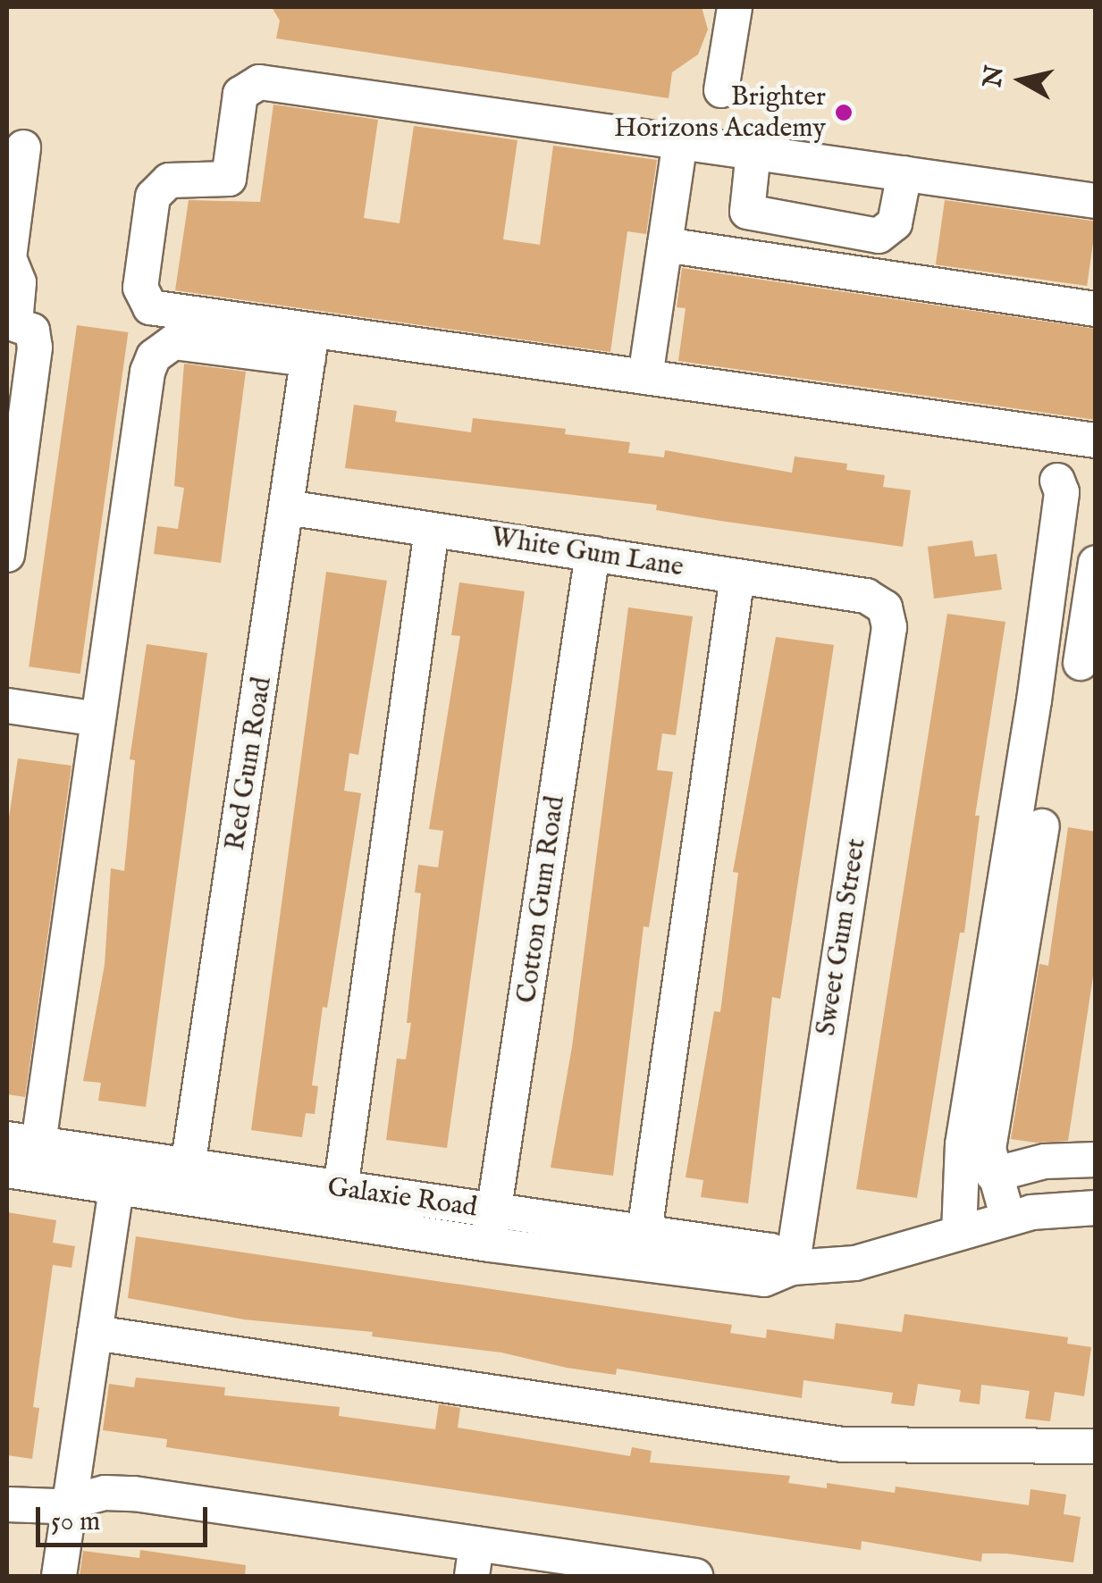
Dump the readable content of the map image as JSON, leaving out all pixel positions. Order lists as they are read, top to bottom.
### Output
{
  "streets": {
    "street": [
      "White Gum Lane",
      "Red Gum Road",
      "Cotton Gum Road",
      "Sweet Gum Street",
      "Galaxie Road"
    ]
  },
  "crossings": [
    ["White Gum Lane", "Red Gum Road"],
    ["White Gum Lane", "Cotton Gum Road"],
    ["White Gum Lane", "Sweet Gum Street"],
    ["Red Gum Road", "Galaxie Road"],
    ["Cotton Gum Road", "Galaxie Road"],
    ["Sweet Gum Street", "Galaxie Road"]
  ],
  "places": ["Brighter Horizons Academy"],
  "scale_bar": "50 m",
  "north": "left"
}
